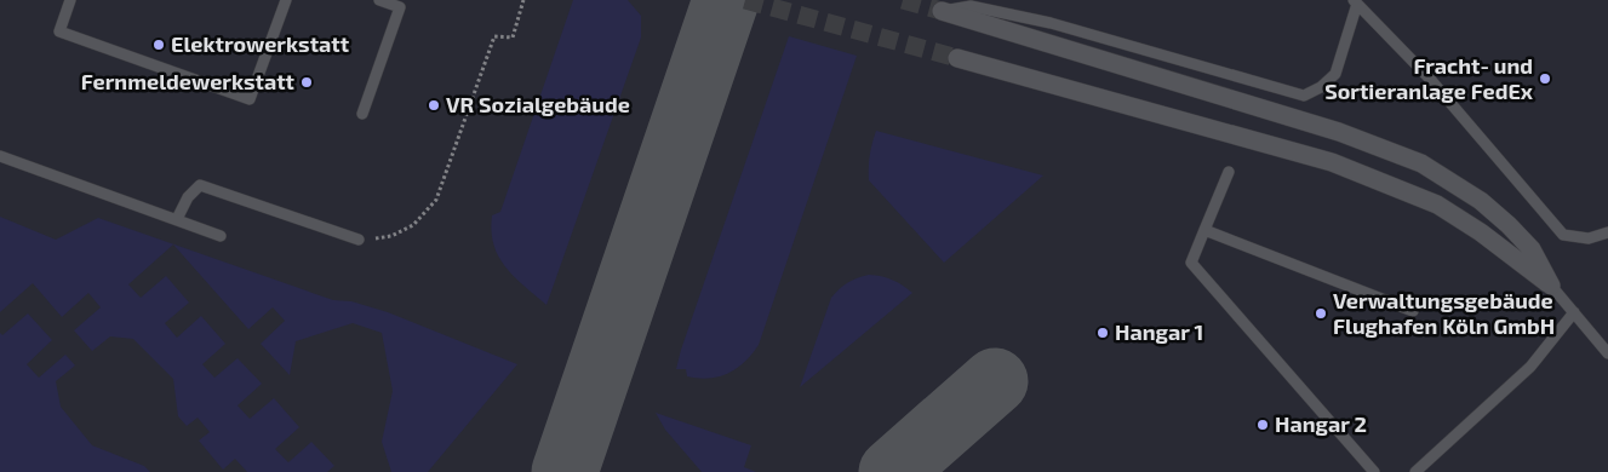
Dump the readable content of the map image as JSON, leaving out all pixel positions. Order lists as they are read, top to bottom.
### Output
{
  "places": [
    "Elektrowerkstatt",
    "Fracht- und Sortieranlage FedEx",
    "Fernmeldewerkstatt",
    "VR Sozialgebäude",
    "Verwaltungsgebäude Flughafen Köln GmbH",
    "Hangar 1",
    "Hangar 2"
  ]
}
